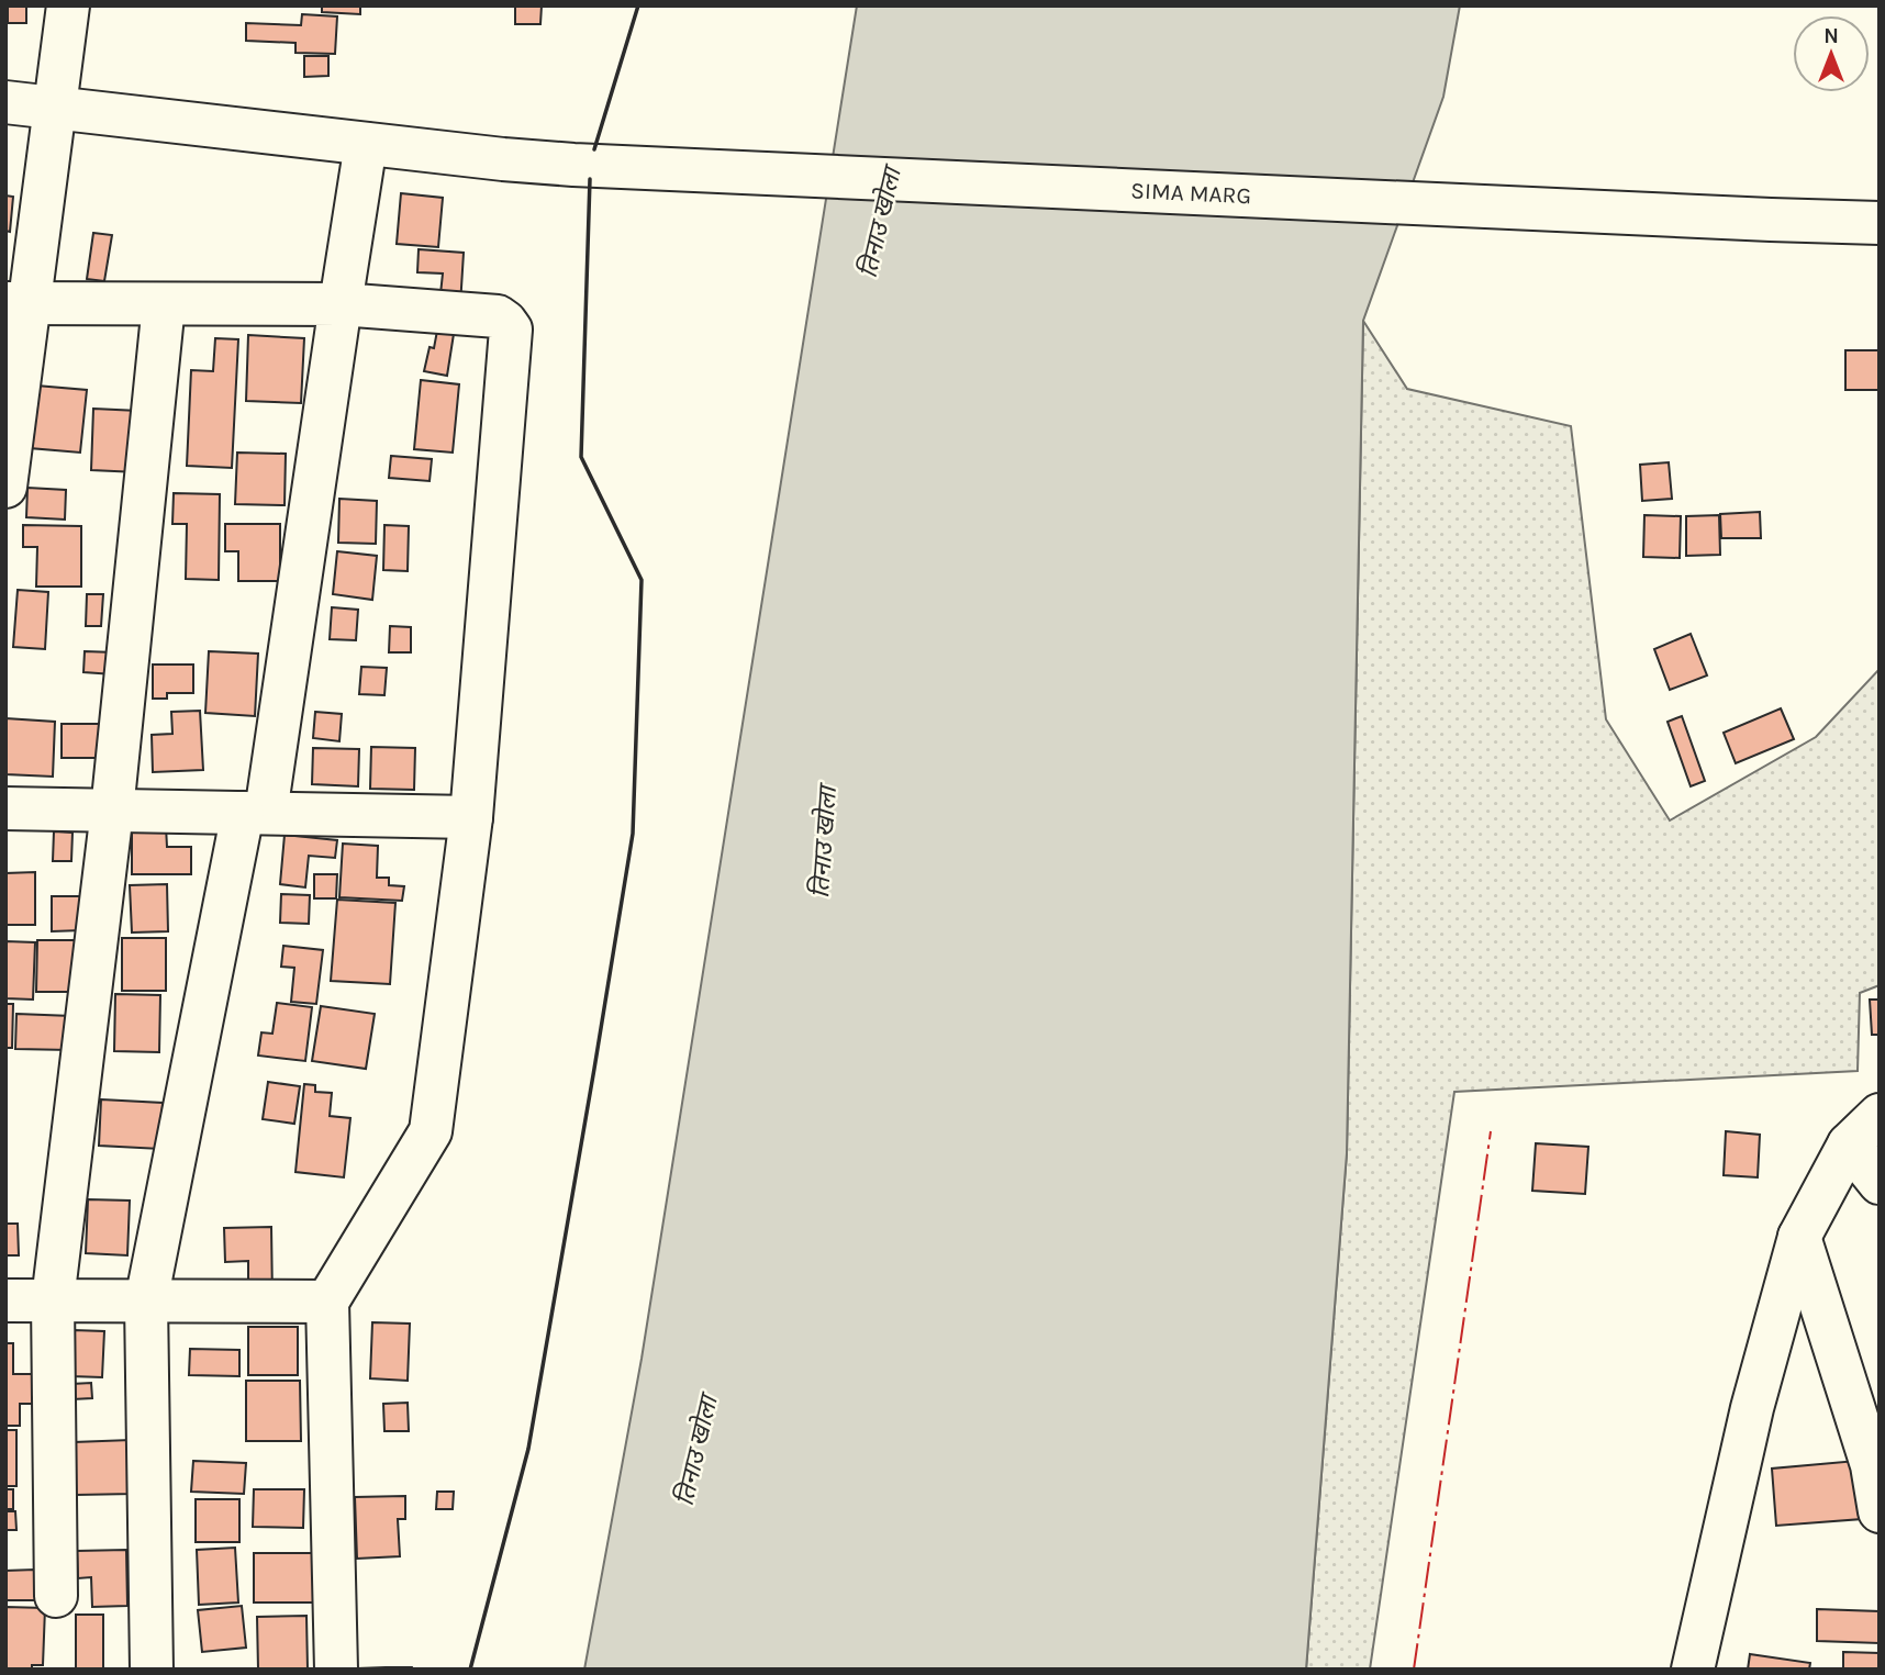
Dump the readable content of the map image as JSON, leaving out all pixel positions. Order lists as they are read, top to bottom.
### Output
{
  "streets": {
    "street": ["SIMA MARG"]
  },
  "water": ["तिनाउ खोला"],
  "north": "top"
}
